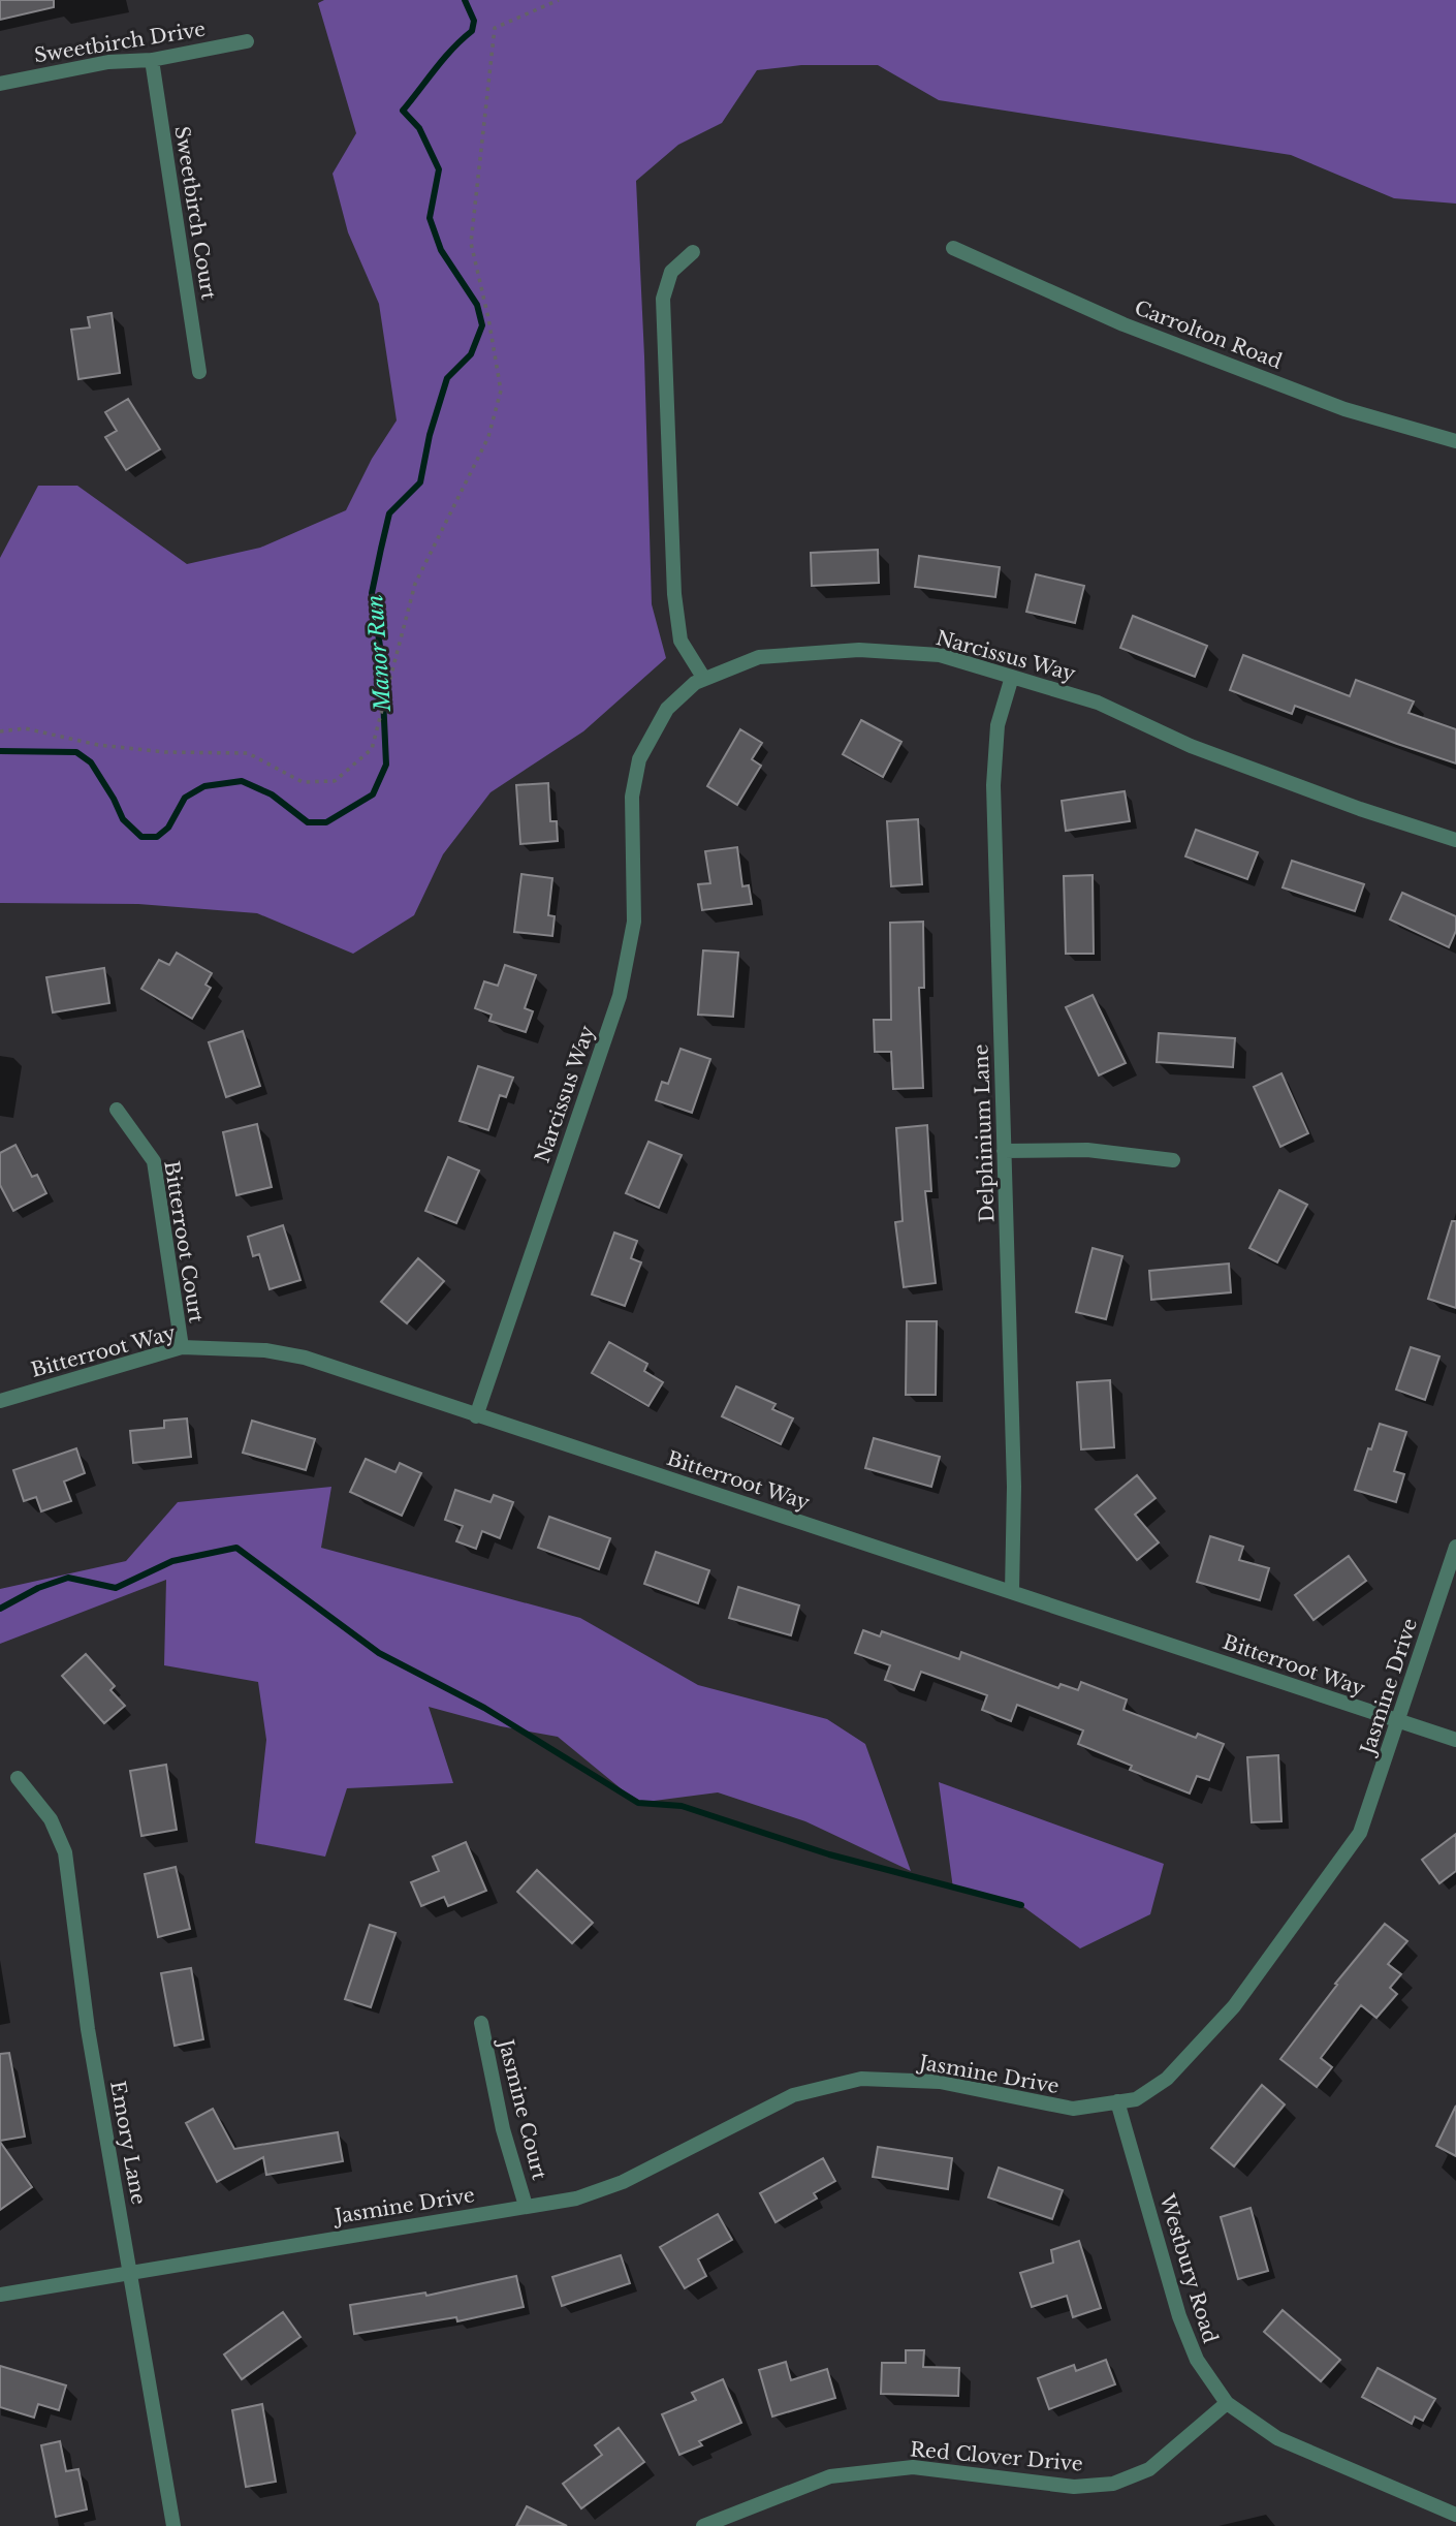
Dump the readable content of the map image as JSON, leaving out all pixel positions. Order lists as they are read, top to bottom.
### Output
{
  "streets": {
    "street": [
      "Sweetbirch Drive",
      "Sweetbirch Court",
      "Carrolton Road",
      "Narcissus Way",
      "Delphinium Lane",
      "Bitterroot Court",
      "Bitterroot Way",
      "Jasmine Drive",
      "Jasmine Court",
      "Emory Lane",
      "Westbury Road",
      "Red Clover Drive"
    ]
  },
  "crossings": [
    ["Sweetbirch Drive", "Sweetbirch Court"],
    ["Narcissus Way", "Delphinium Lane"],
    ["Narcissus Way", "Bitterroot Way"],
    ["Delphinium Lane", "Bitterroot Way"],
    ["Bitterroot Court", "Bitterroot Way"],
    ["Bitterroot Way", "Jasmine Drive"],
    ["Jasmine Drive", "Jasmine Court"],
    ["Jasmine Drive", "Emory Lane"],
    ["Jasmine Drive", "Westbury Road"],
    ["Westbury Road", "Red Clover Drive"]
  ],
  "water": ["Manor Run"]
}
